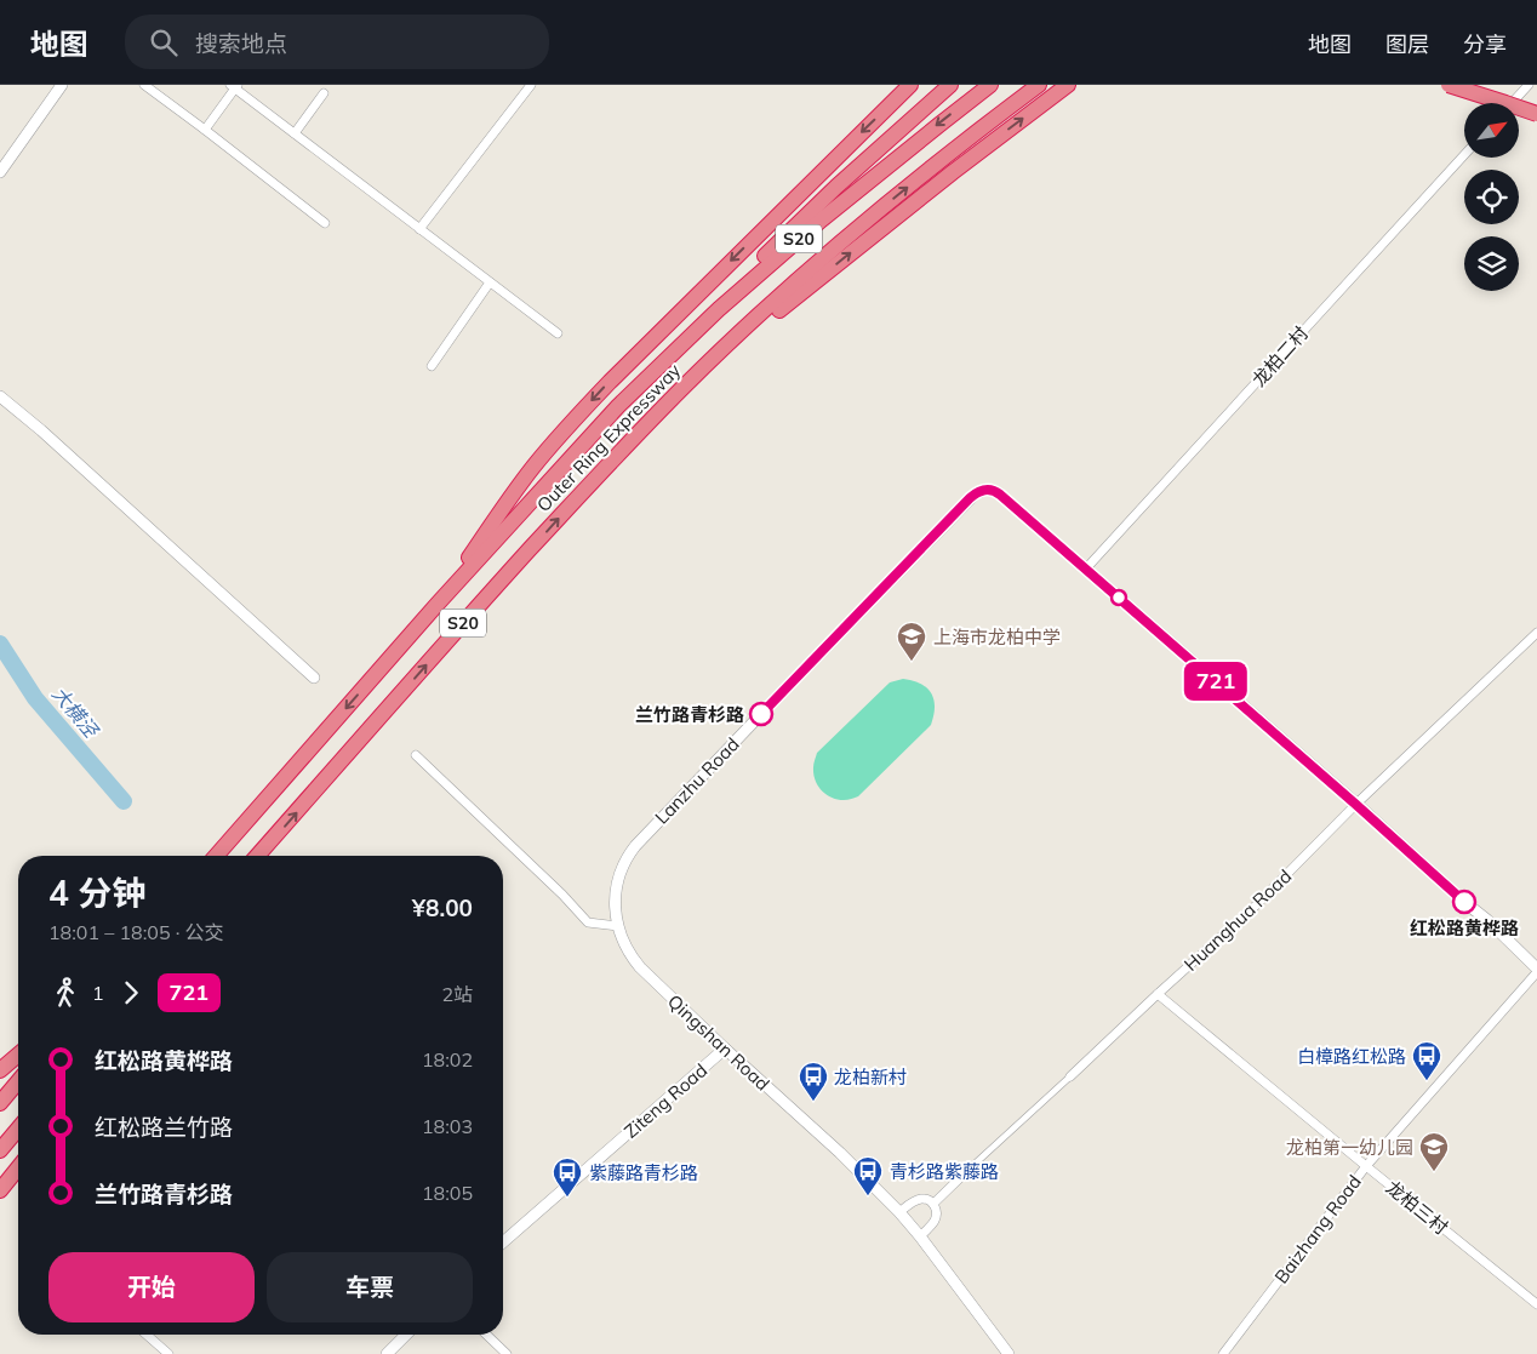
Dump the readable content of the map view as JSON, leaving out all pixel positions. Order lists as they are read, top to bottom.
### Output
{
  "streets": {
    "highway": ["S20", "Outer Ring Expressway"],
    "street": [
      "龙柏二村",
      "Lanzhu Road",
      "Huanghua Road",
      "Qingshan Road",
      "Ziteng Road",
      "龙柏三村",
      "Baizhang Road"
    ]
  },
  "crossings": [
    ["龙柏二村", "Lanzhu Road"],
    ["Lanzhu Road", "Qingshan Road"],
    ["Huanghua Road", "龙柏三村"],
    ["Qingshan Road", "Ziteng Road"],
    ["龙柏三村", "Baizhang Road"]
  ],
  "water": ["大横泾"],
  "places": {
    "school or university": ["上海市龙柏中学", "龙柏第一幼儿园"],
    "other": ["兰竹路青杉路", "红松路黄桦路"],
    "bus stop": [
      "白樟路红松路",
      "龙柏新村",
      "青杉路紫藤路",
      "紫藤路青杉路"
    ]
  },
  "lines": ["bus line 721"],
  "north": "top right",
  "page": {
    "header": "地图",
    "search": "搜索地点",
    "nav": ["地图", "图层", "分享"],
    "on_map": "721",
    "heading": ["4 分钟", "18:01 – 18:05 · 公交", "¥8.00"],
    "legs": ["1", "721", "2站"],
    "list": [
      {
        "name": "红松路黄桦路",
        "value": "18:02"
      },
      {
        "name": "红松路兰竹路",
        "value": "18:03"
      },
      {
        "name": "兰竹路青杉路",
        "value": "18:05"
      }
    ],
    "buttons": ["开始", "车票"]
  }
}
